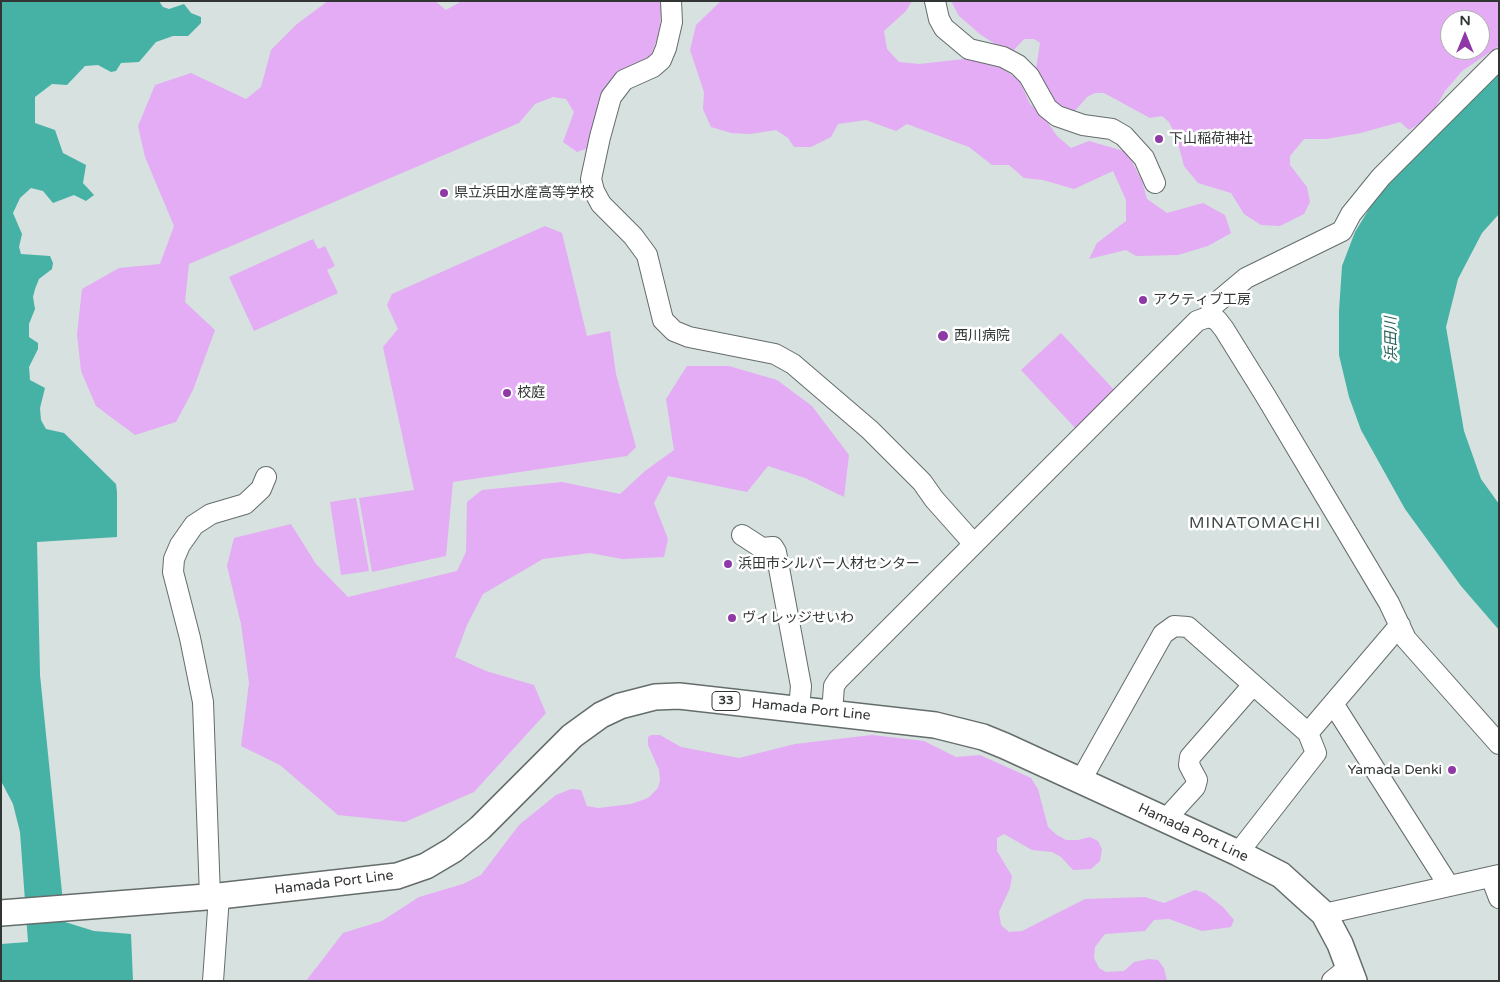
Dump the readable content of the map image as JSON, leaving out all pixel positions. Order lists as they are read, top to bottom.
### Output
{
  "streets": {
    "main road": ["33", "Hamada Port Line"]
  },
  "districts": ["MINATOMACHI"],
  "water": ["浜田川"],
  "places": [
    "下山稲荷神社",
    "県立浜田水産高等学校",
    "アクティブ工房",
    "西川病院",
    "校庭",
    "浜田市シルバー人材センター",
    "ヴィレッジせいわ",
    "Yamada Denki"
  ],
  "north": "top"
}
